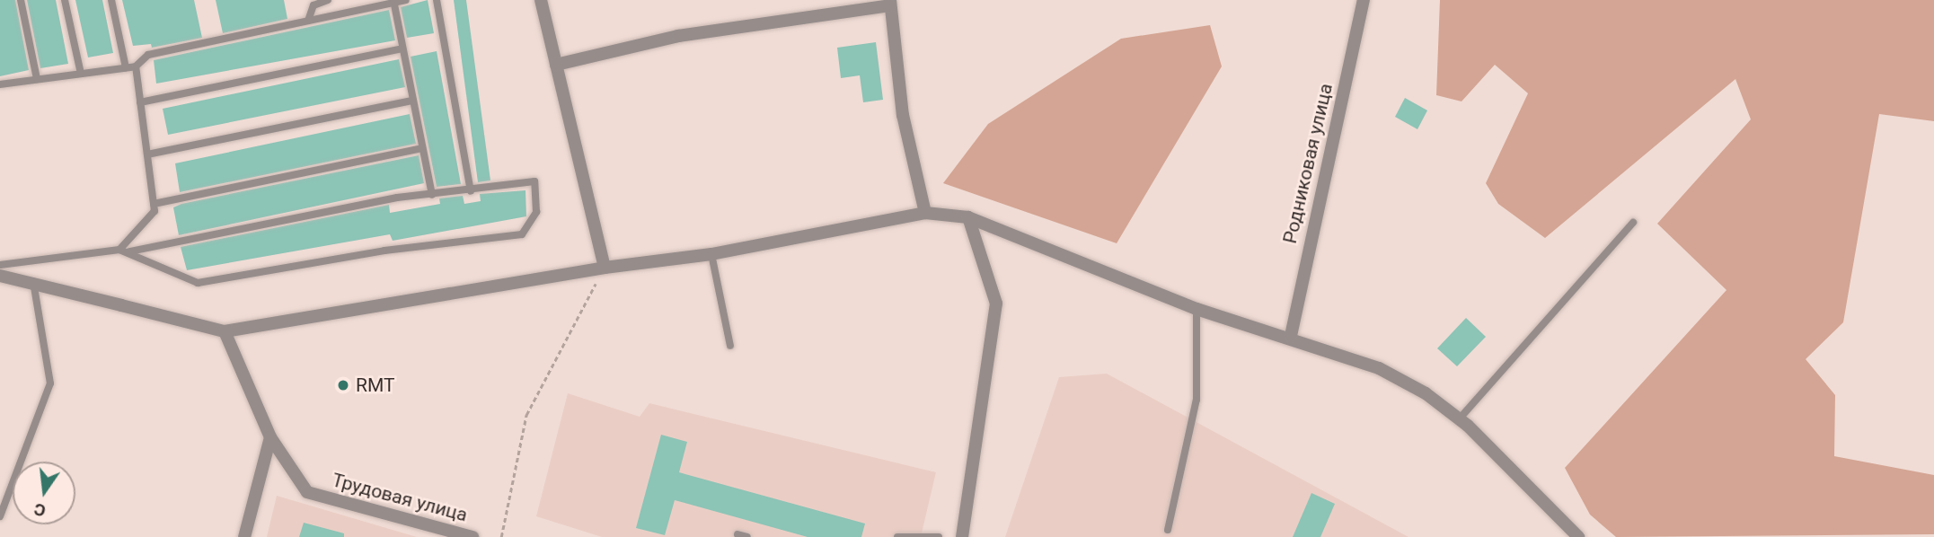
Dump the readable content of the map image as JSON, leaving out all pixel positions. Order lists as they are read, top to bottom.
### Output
{
  "streets": {
    "street": ["Родниковая улица", "Трудовая улица"]
  },
  "places": ["RMT"],
  "north": "bottom"
}
